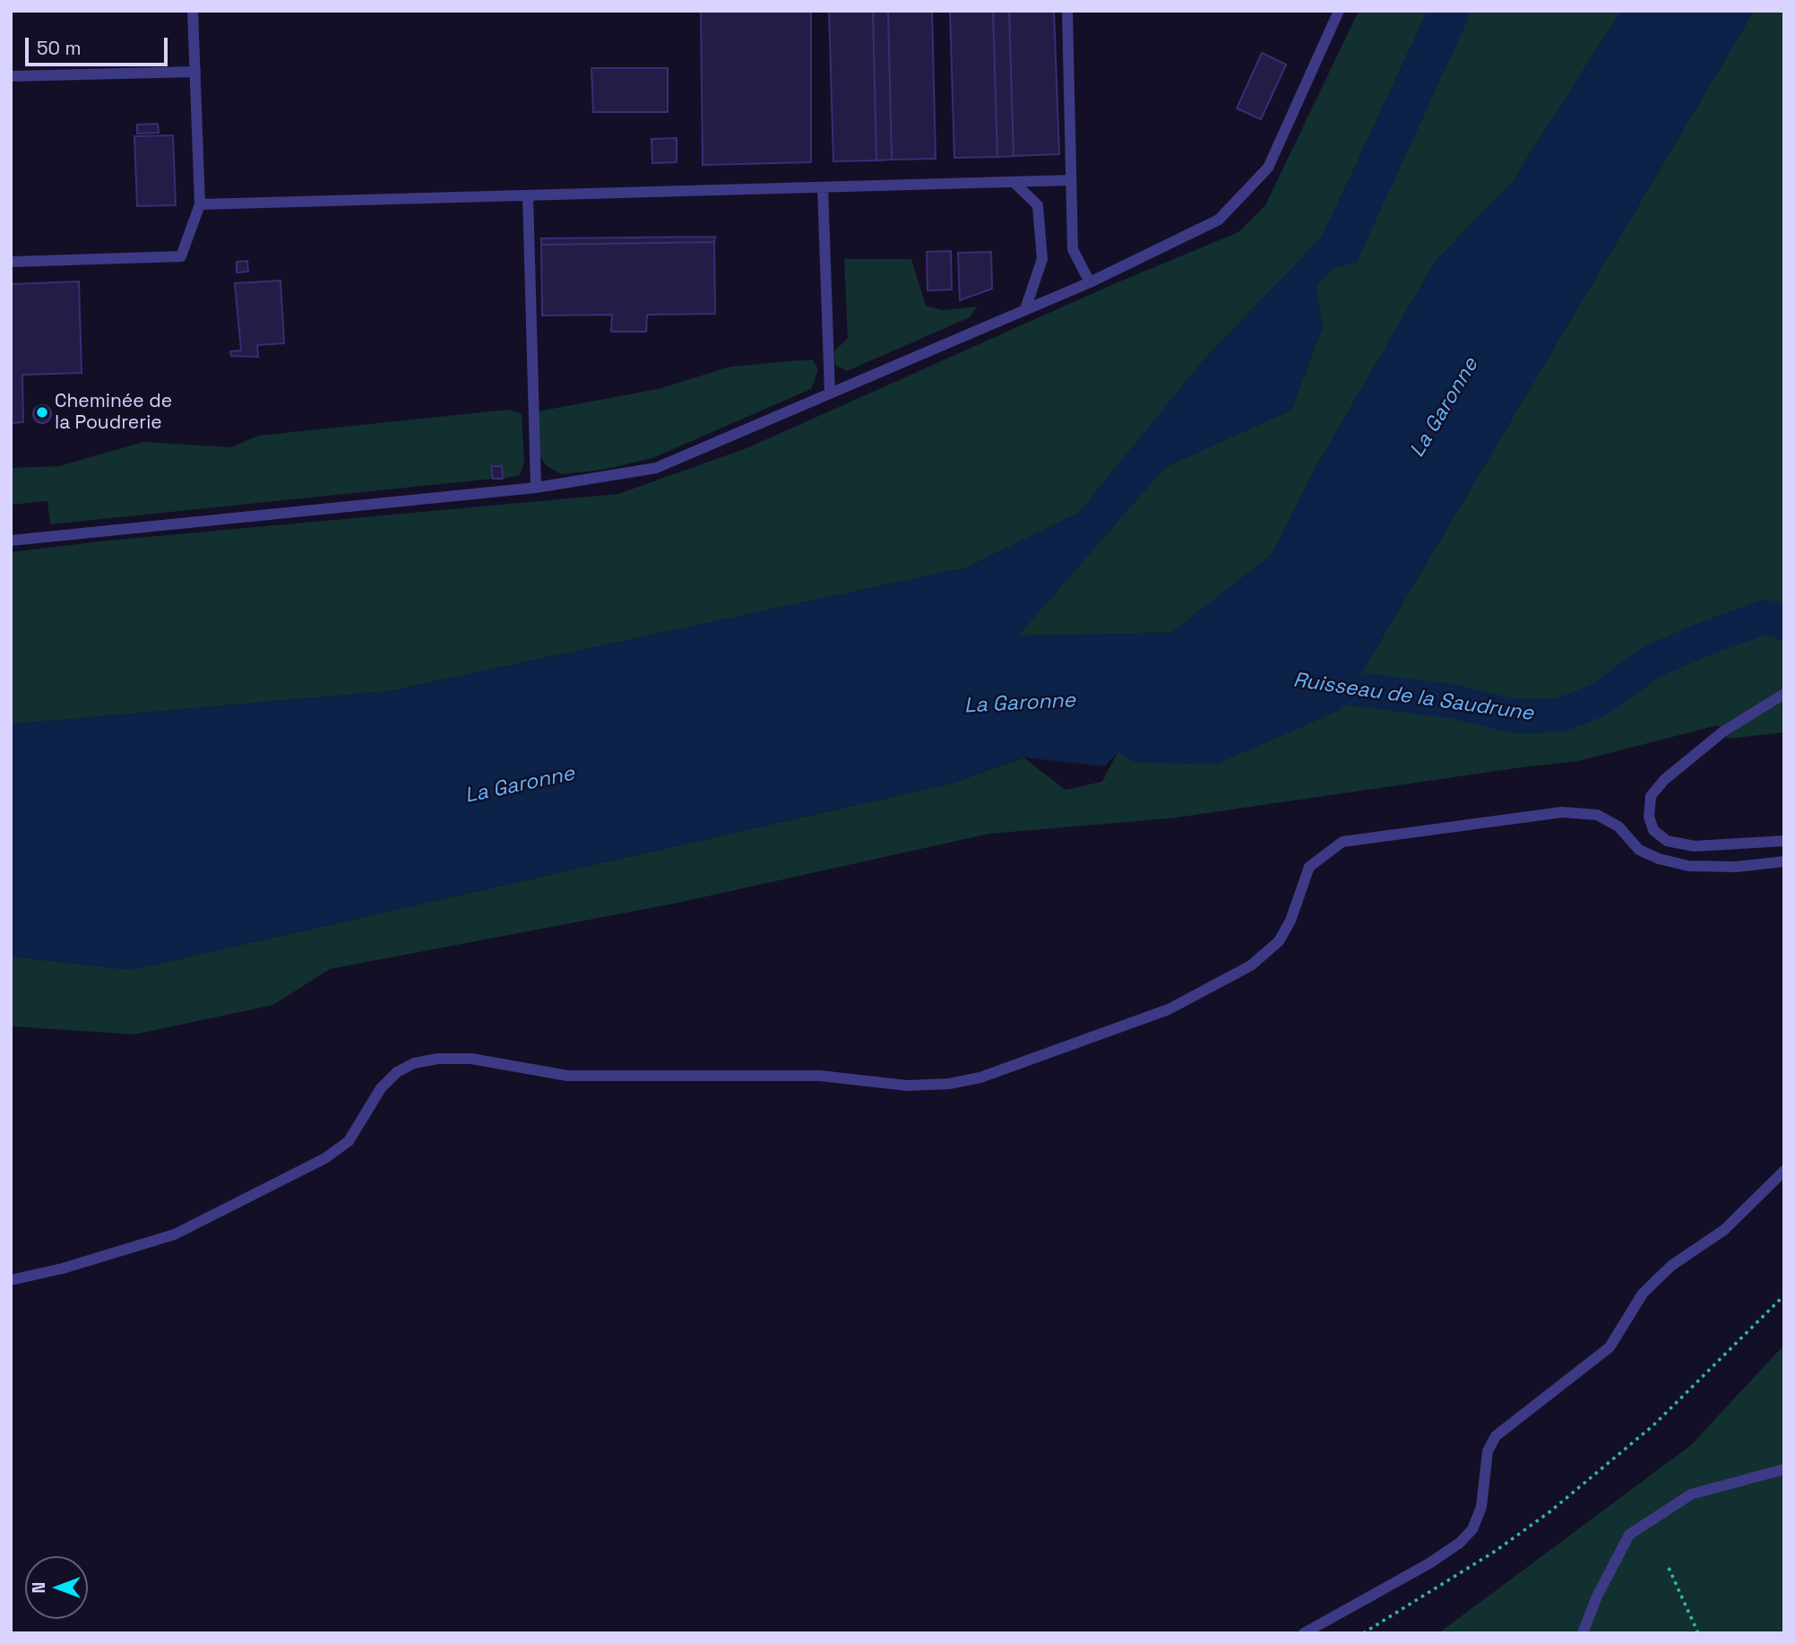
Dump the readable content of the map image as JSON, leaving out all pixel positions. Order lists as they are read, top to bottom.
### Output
{
  "water": ["La Garonne", "Ruisseau de la Saudrune"],
  "places": ["Cheminée de la Poudrerie"],
  "scale_bar": "50 m",
  "north": "left"
}
